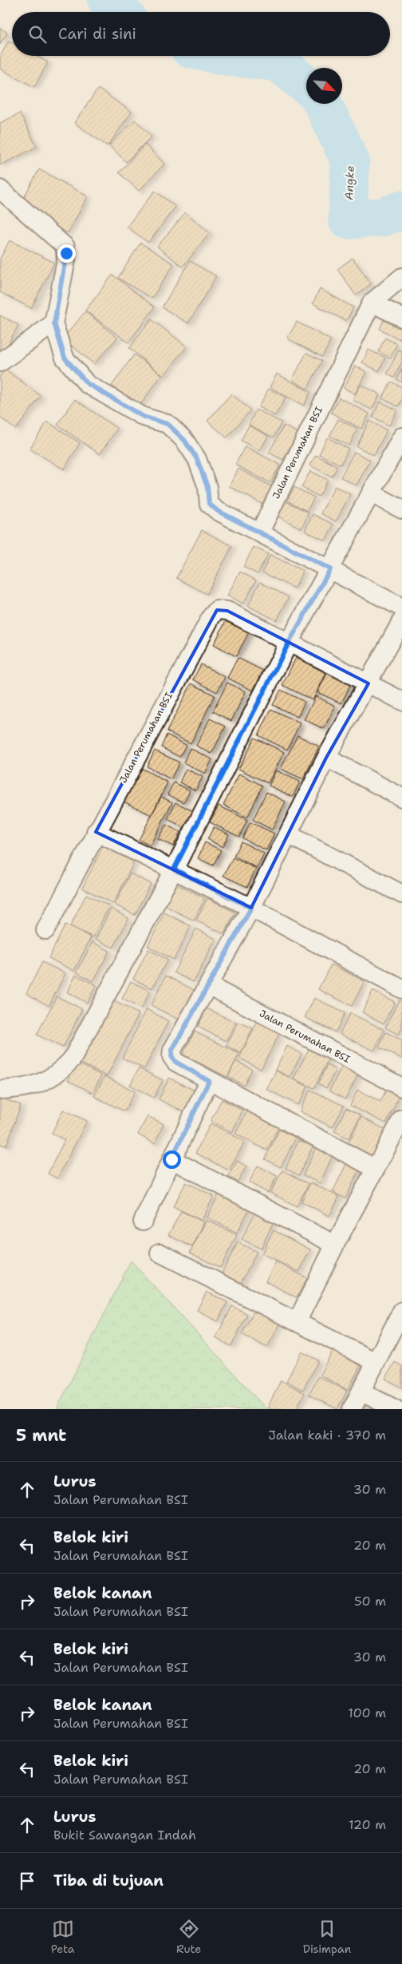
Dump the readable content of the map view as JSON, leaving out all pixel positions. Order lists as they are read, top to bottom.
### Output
{
  "streets": {
    "street": ["Jalan Perumahan BSI"]
  },
  "water": ["Angke"],
  "north": "bottom right",
  "page": {
    "search": "Cari di sini",
    "heading": ["5 mnt", "Jalan kaki · 370 m"],
    "list": [
      ["Lurus", "Jalan Perumahan BSI", "30 m"],
      ["Belok kiri", "Jalan Perumahan BSI", "20 m"],
      ["Belok kanan", "Jalan Perumahan BSI", "50 m"],
      ["Belok kiri", "Jalan Perumahan BSI", "30 m"],
      ["Belok kanan", "Jalan Perumahan BSI", "100 m"],
      ["Belok kiri", "Jalan Perumahan BSI", "20 m"],
      ["Lurus", "Bukit Sawangan Indah", "120 m"],
      "Tiba di tujuan"
    ],
    "nav": ["Peta", "Rute", "Disimpan"]
  }
}
